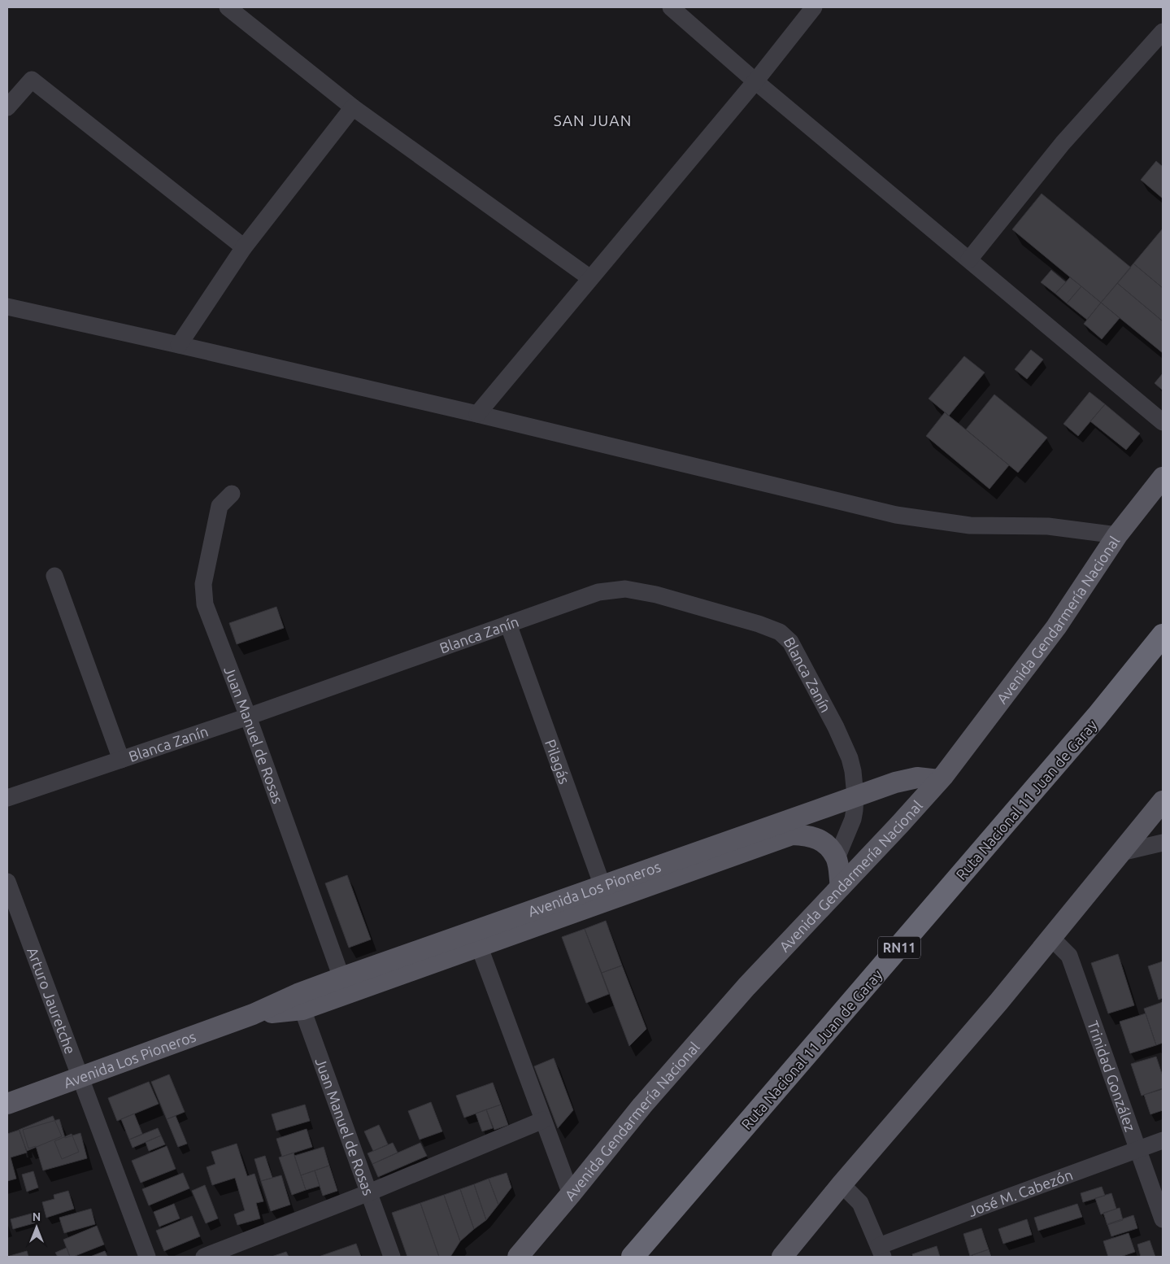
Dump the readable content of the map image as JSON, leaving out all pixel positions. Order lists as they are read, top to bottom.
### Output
{
  "streets": {
    "highway": ["Ruta Nacional 11 Juan de Garay", "RN11"],
    "main road": ["Avenida Gendarmería Nacional", "Avenida Los Pioneros"],
    "street": [
      "Blanca Zanín",
      "Juan Manuel de Rosas",
      "Pilagás",
      "Arturo Jauretche",
      "Trinidad González",
      "José M. Cabezón"
    ]
  },
  "crossings": [
    ["Avenida Gendarmería Nacional", "Avenida Los Pioneros"],
    ["Blanca Zanín", "Juan Manuel de Rosas"],
    ["Blanca Zanín", "Pilagás"],
    ["Blanca Zanín", "Avenida Los Pioneros"],
    ["Juan Manuel de Rosas", "Avenida Los Pioneros"],
    ["Pilagás", "Avenida Los Pioneros"],
    ["Avenida Los Pioneros", "Arturo Jauretche"],
    ["Trinidad González", "José M. Cabezón"]
  ],
  "districts": ["SAN JUAN"],
  "north": "top"
}
